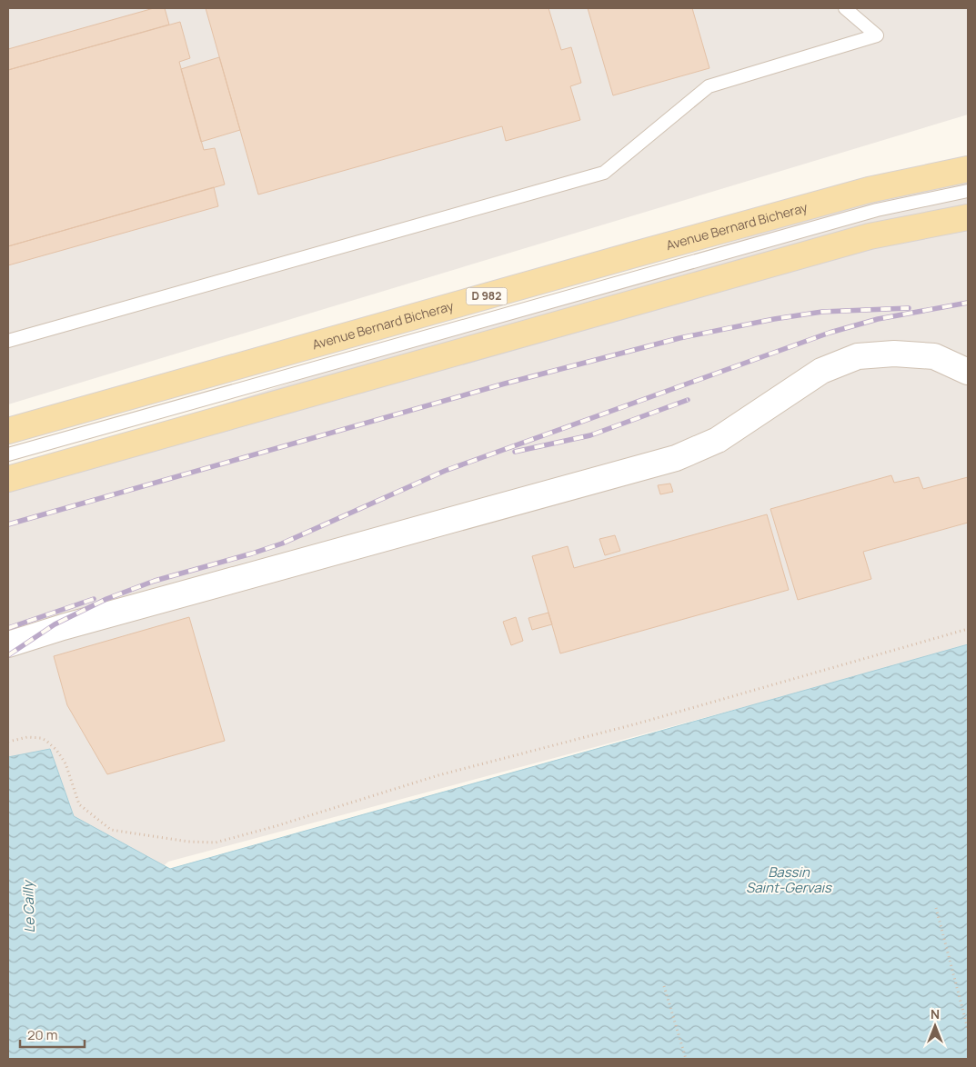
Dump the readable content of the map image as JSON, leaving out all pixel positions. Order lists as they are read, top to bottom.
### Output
{
  "streets": {
    "main road": ["Avenue Bernard Bicheray", "D 982"]
  },
  "water": ["Bassin Saint-Gervais", "Le Cailly"],
  "scale_bar": "20 m",
  "north": "top"
}
